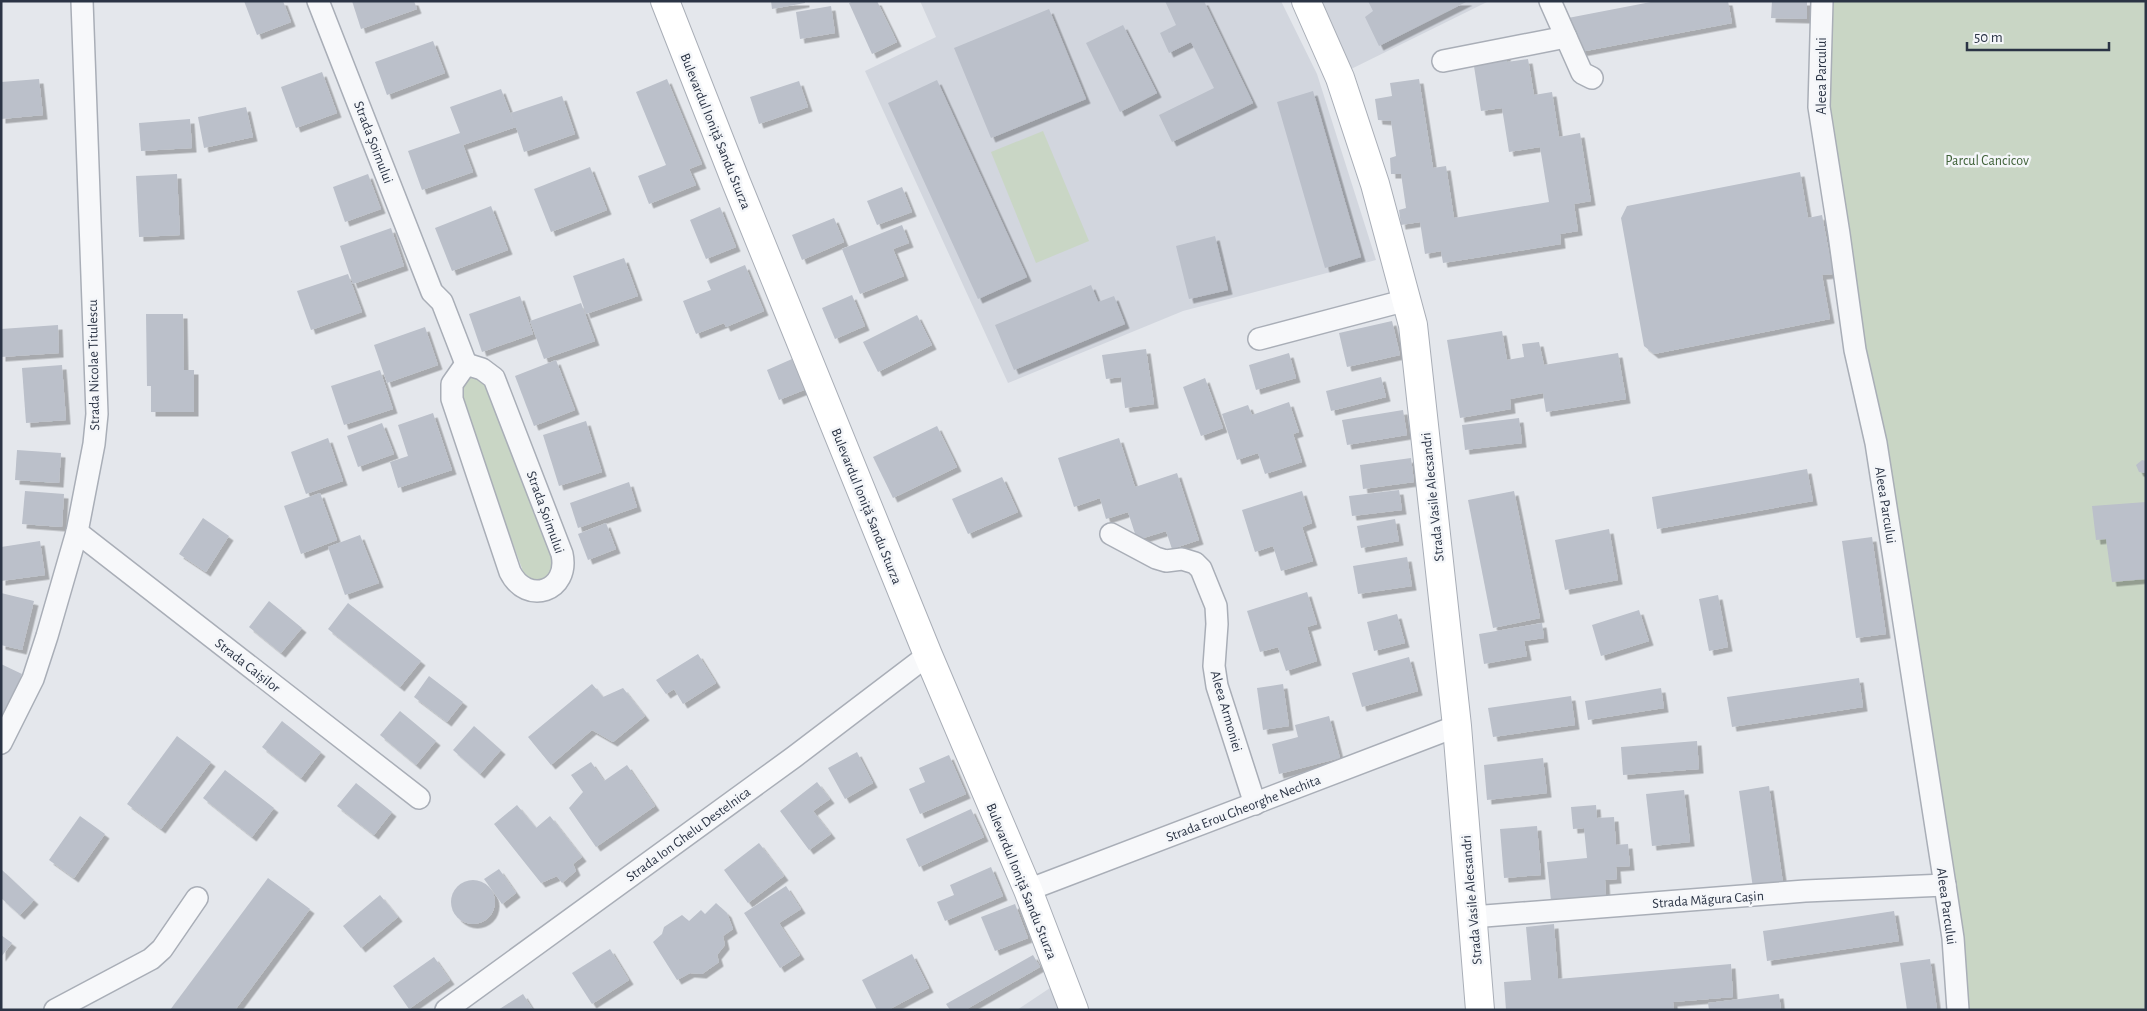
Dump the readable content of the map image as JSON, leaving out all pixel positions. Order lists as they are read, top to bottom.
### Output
{
  "streets": {
    "street": [
      "Aleea Parcului",
      "Bulevardul Ioniță Sandu Sturza",
      "Strada Șoimului",
      "Strada Nicolae Titulescu",
      "Strada Vasile Alecsandri",
      "Strada Caișilor",
      "Aleea Armoniei",
      "Strada Erou Gheorghe Nechita",
      "Strada Ion Ghelu Destelnica",
      "Strada Măgura Cașin"
    ]
  },
  "crossings": [
    ["Aleea Parcului", "Strada Măgura Cașin"],
    ["Bulevardul Ioniță Sandu Sturza", "Strada Erou Gheorghe Nechita"],
    ["Bulevardul Ioniță Sandu Sturza", "Strada Ion Ghelu Destelnica"],
    ["Strada Nicolae Titulescu", "Strada Caișilor"],
    ["Strada Vasile Alecsandri", "Strada Erou Gheorghe Nechita"],
    ["Strada Vasile Alecsandri", "Strada Măgura Cașin"],
    ["Aleea Armoniei", "Strada Erou Gheorghe Nechita"]
  ],
  "parks": ["Parcul Cancicov"],
  "scale_bar": "50 m"
}
